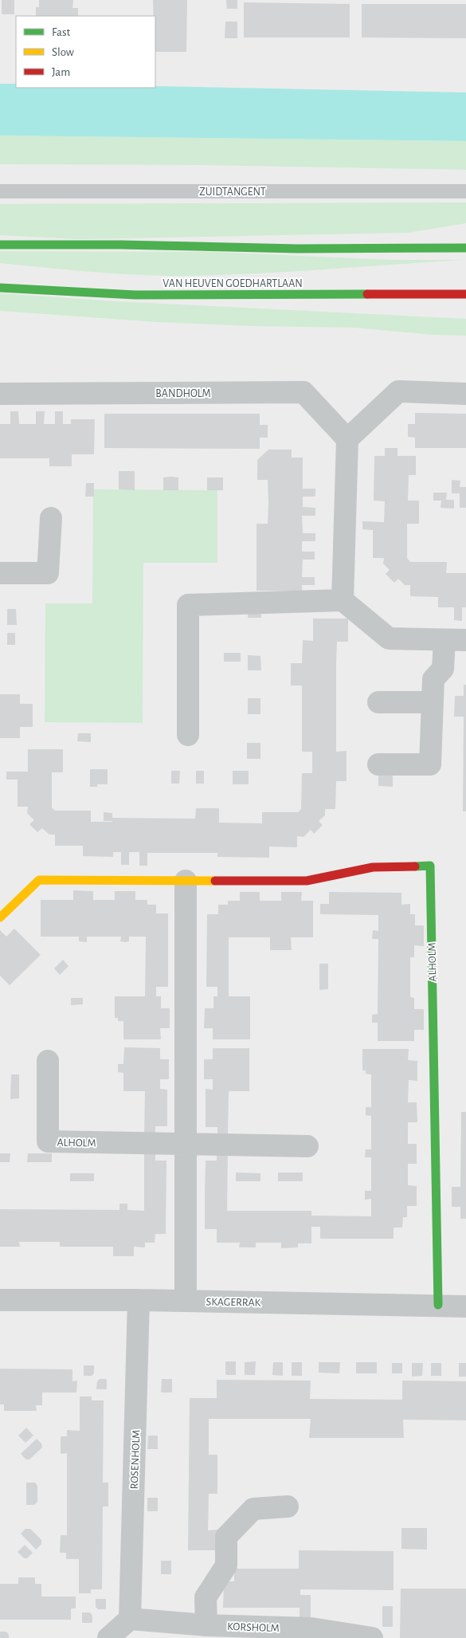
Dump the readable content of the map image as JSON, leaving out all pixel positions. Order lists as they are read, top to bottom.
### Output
{
  "streets": {
    "main road": ["VAN HEUVEN GOEDHARTLAAN", "ALHOLM"],
    "street": [
      "BANDHOLM",
      "SKAGERRAK",
      "ROSENHOLM",
      "KORSHOLM"
    ],
    "lane": ["ZUIDTANGENT"]
  },
  "crossings": [
    ["ALHOLM", "SKAGERRAK"],
    ["SKAGERRAK", "ROSENHOLM"]
  ],
  "legend": ["Fast", "Slow", "Jam"]
}
